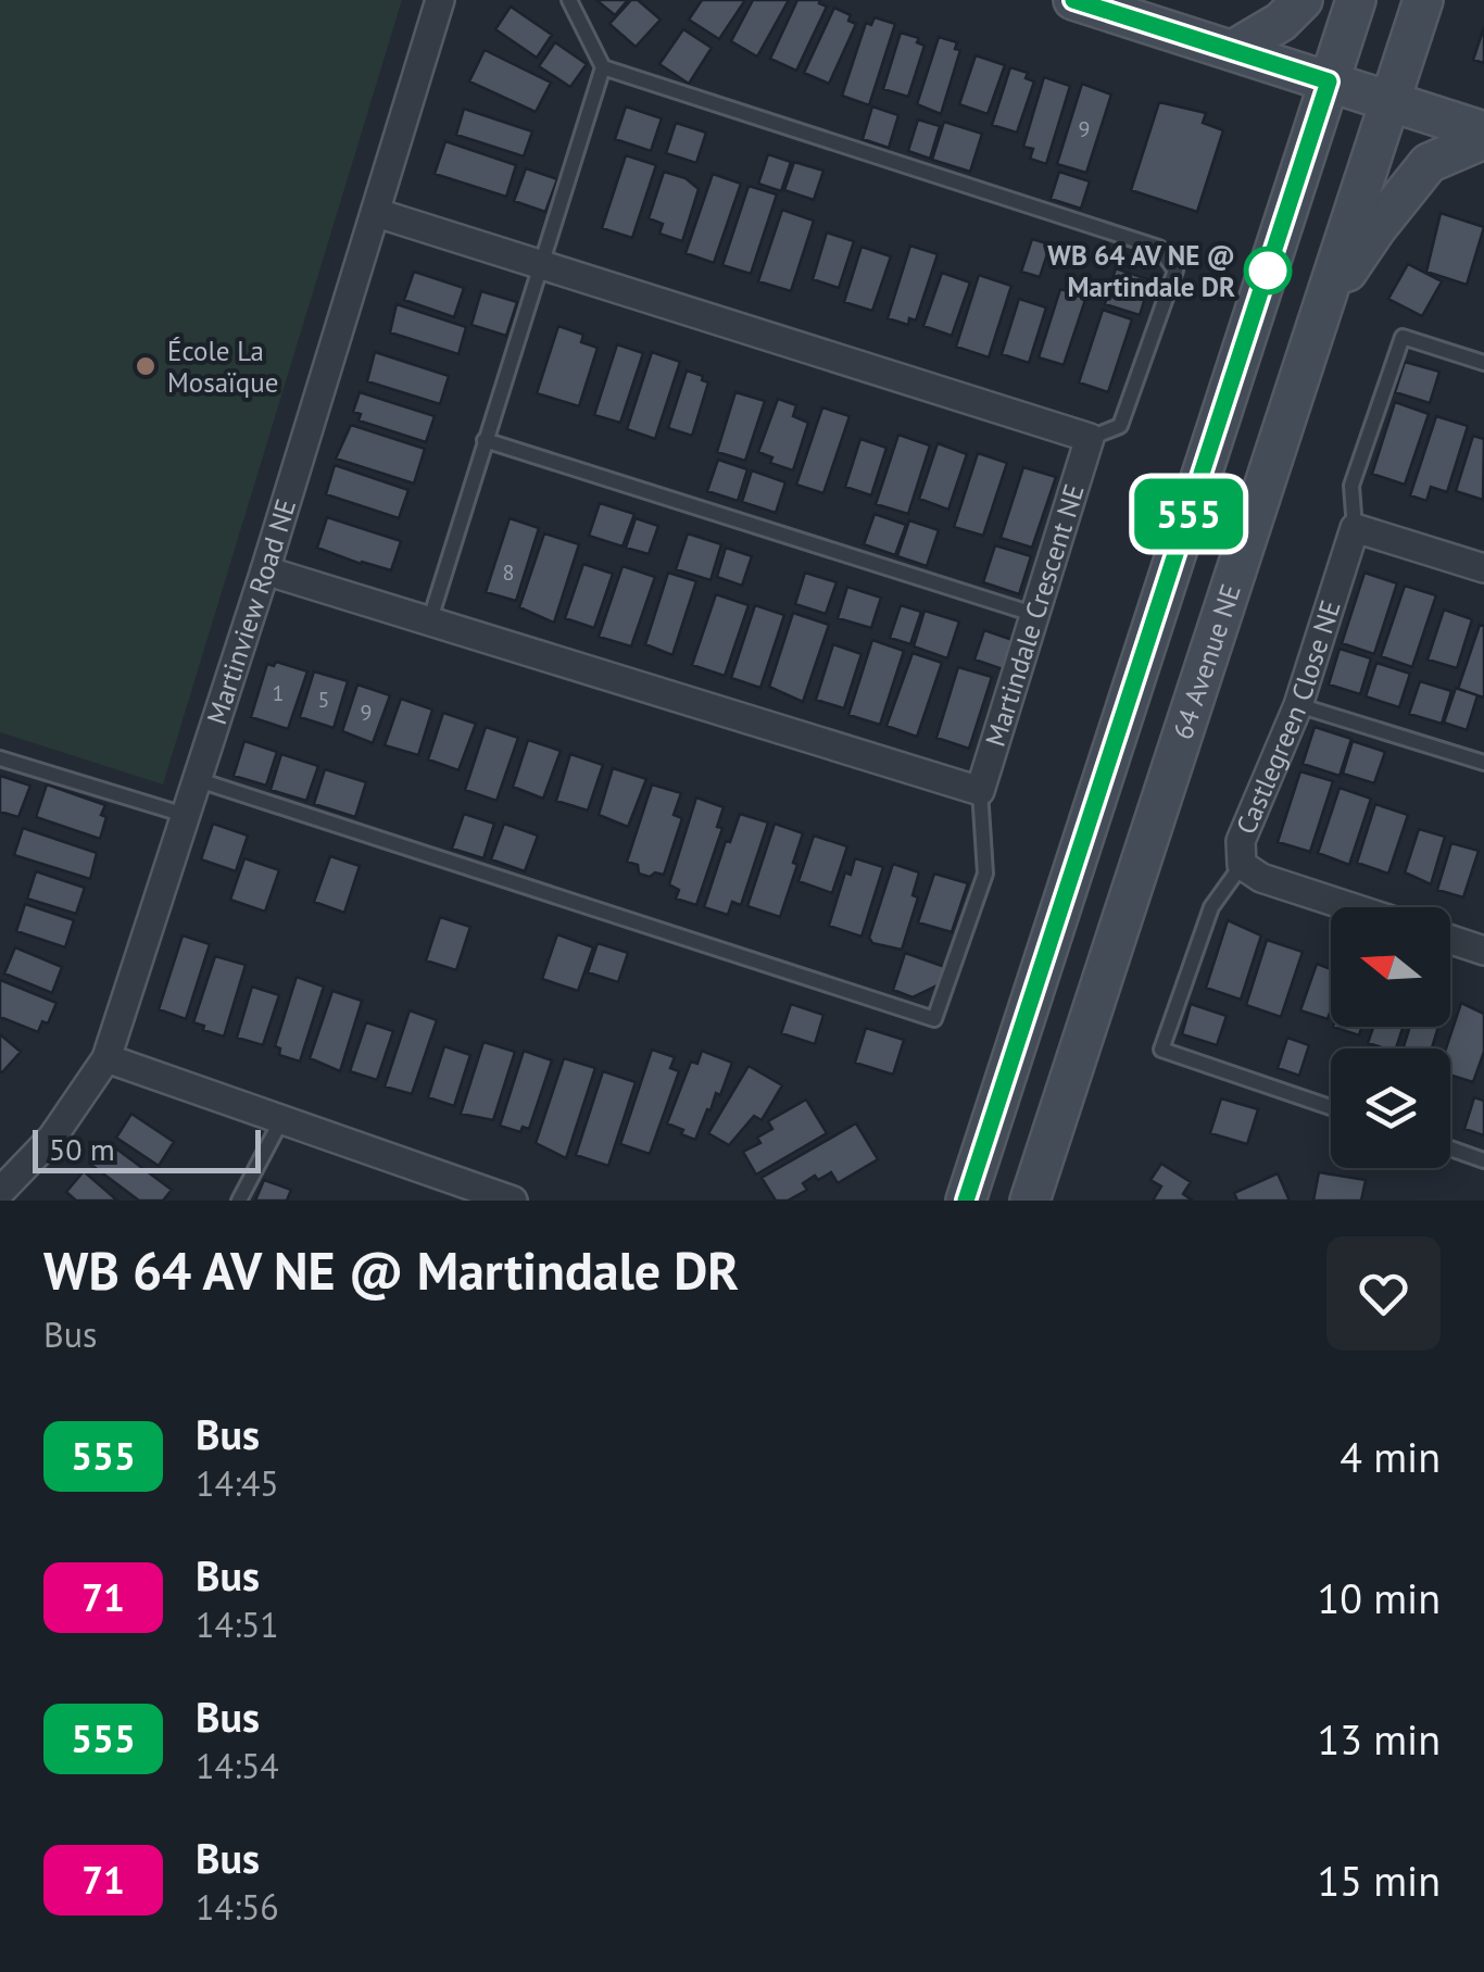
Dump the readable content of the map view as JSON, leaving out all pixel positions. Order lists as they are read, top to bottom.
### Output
{
  "streets": {
    "main road": ["64 Avenue NE"],
    "street": ["Martinview Road NE", "Martindale Crescent NE", "Castlegreen Close NE"]
  },
  "places": ["WB 64 AV NE @ Martindale DR", "École La Mosaïque"],
  "lines": ["bus line 555"],
  "house_numbers": [
    "9",
    "8",
    "1",
    "5",
    "9"
  ],
  "scale_bar": "50 m",
  "north": "left",
  "page": {
    "on_map": "555",
    "scale": "50 m",
    "heading": ["WB 64 AV NE @ Martindale DR", "Bus"],
    "list": [
      {
        "mark": "555",
        "name": "Bus",
        "note": "14:45",
        "value": "4 min"
      },
      {
        "mark": "71",
        "name": "Bus",
        "note": "14:51",
        "value": "10 min"
      },
      {
        "mark": "555",
        "name": "Bus",
        "note": "14:54",
        "value": "13 min"
      },
      {
        "mark": "71",
        "name": "Bus",
        "note": "14:56",
        "value": "15 min"
      }
    ]
  }
}
